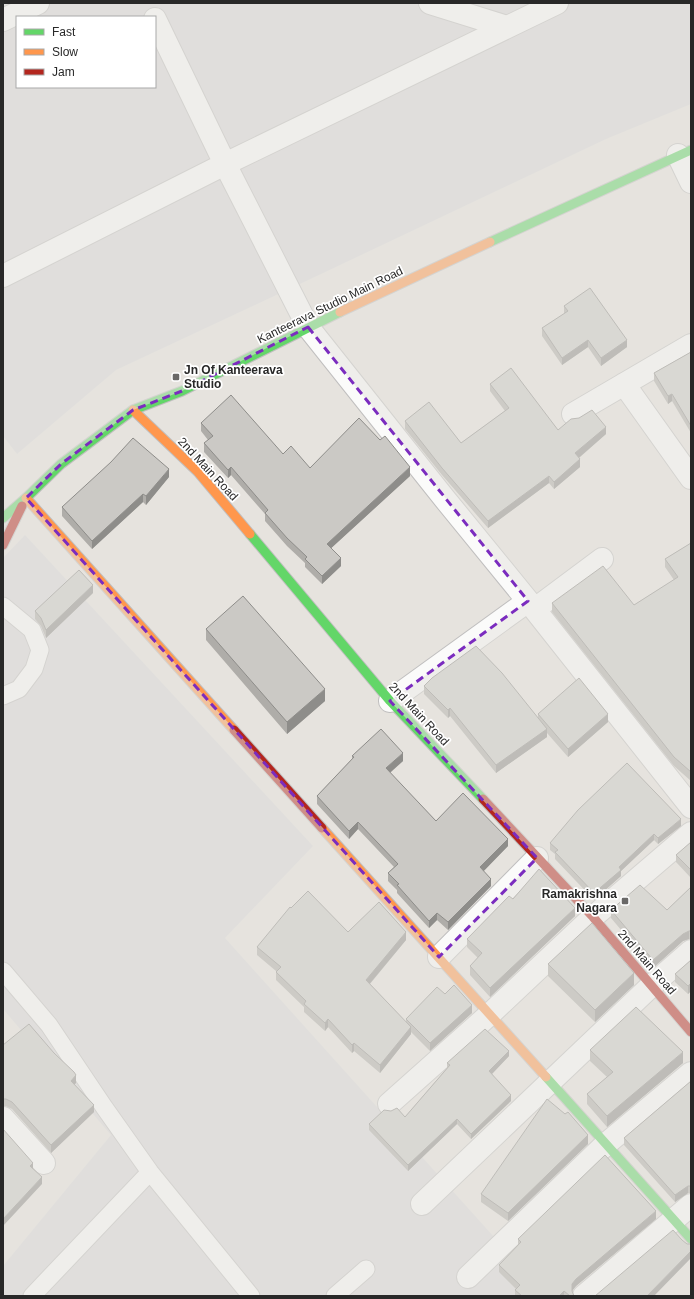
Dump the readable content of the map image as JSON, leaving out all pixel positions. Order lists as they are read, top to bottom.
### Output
{
  "streets": {
    "street": ["Kanteerava Studio Main Road", "2nd Main Road"]
  },
  "crossings": [
    ["Kanteerava Studio Main Road", "2nd Main Road"]
  ],
  "places": {
    "transit": ["Jn Of Kanteerava Studio", "Ramakrishna Nagara"]
  },
  "legend": ["Fast", "Slow", "Jam"]
}
